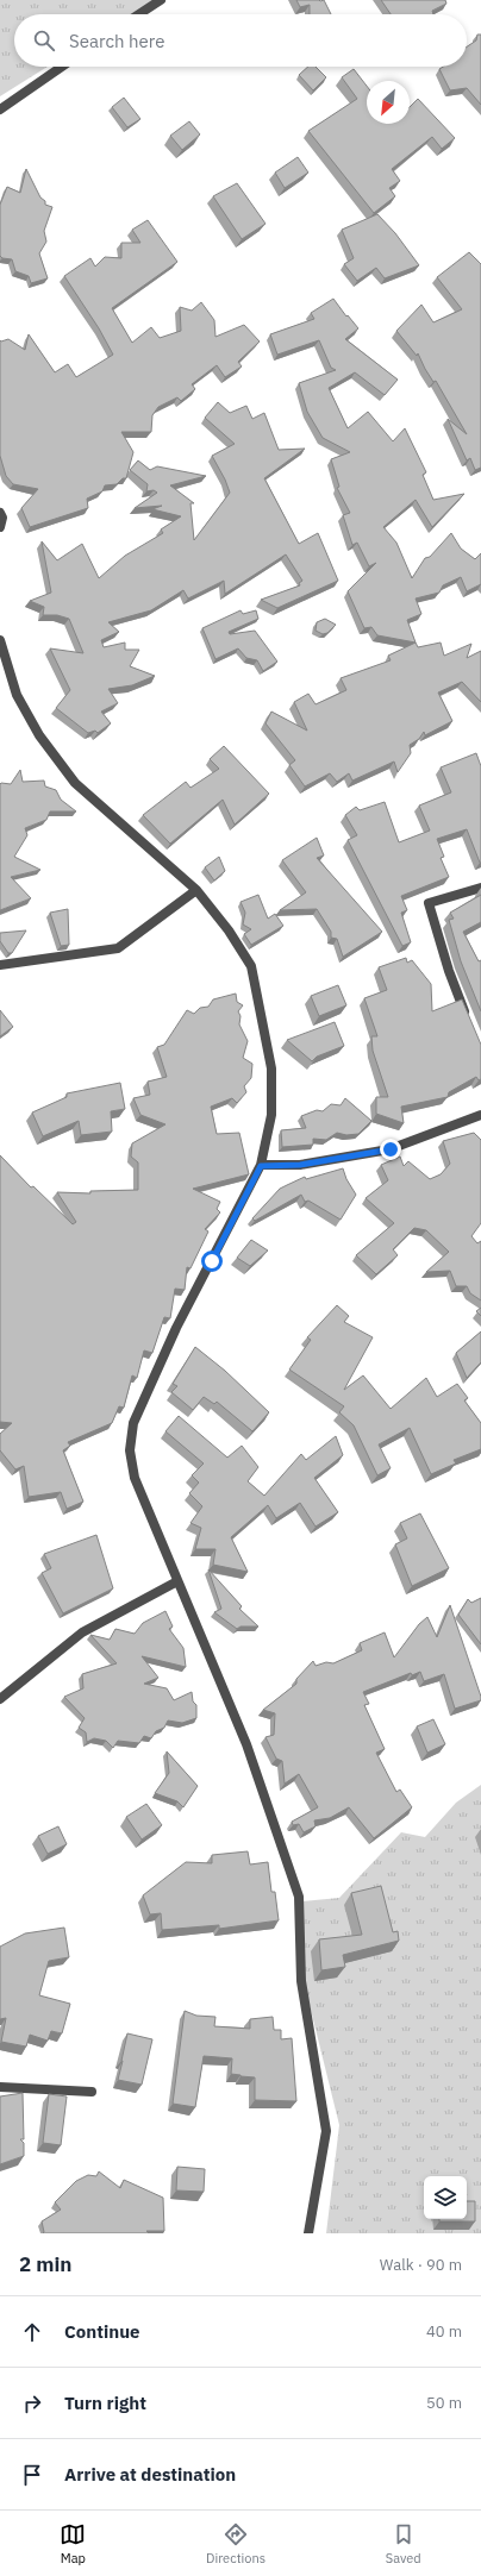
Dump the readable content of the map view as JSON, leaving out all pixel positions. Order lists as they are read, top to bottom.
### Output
{
  "north": "bottom left",
  "page": {
    "search": "Search here",
    "heading": ["2 min", "Walk · 90 m"],
    "list": [
      ["Continue", "40 m"],
      ["Turn right", "50 m"],
      "Arrive at destination"
    ],
    "nav": ["Map", "Directions", "Saved"]
  }
}
